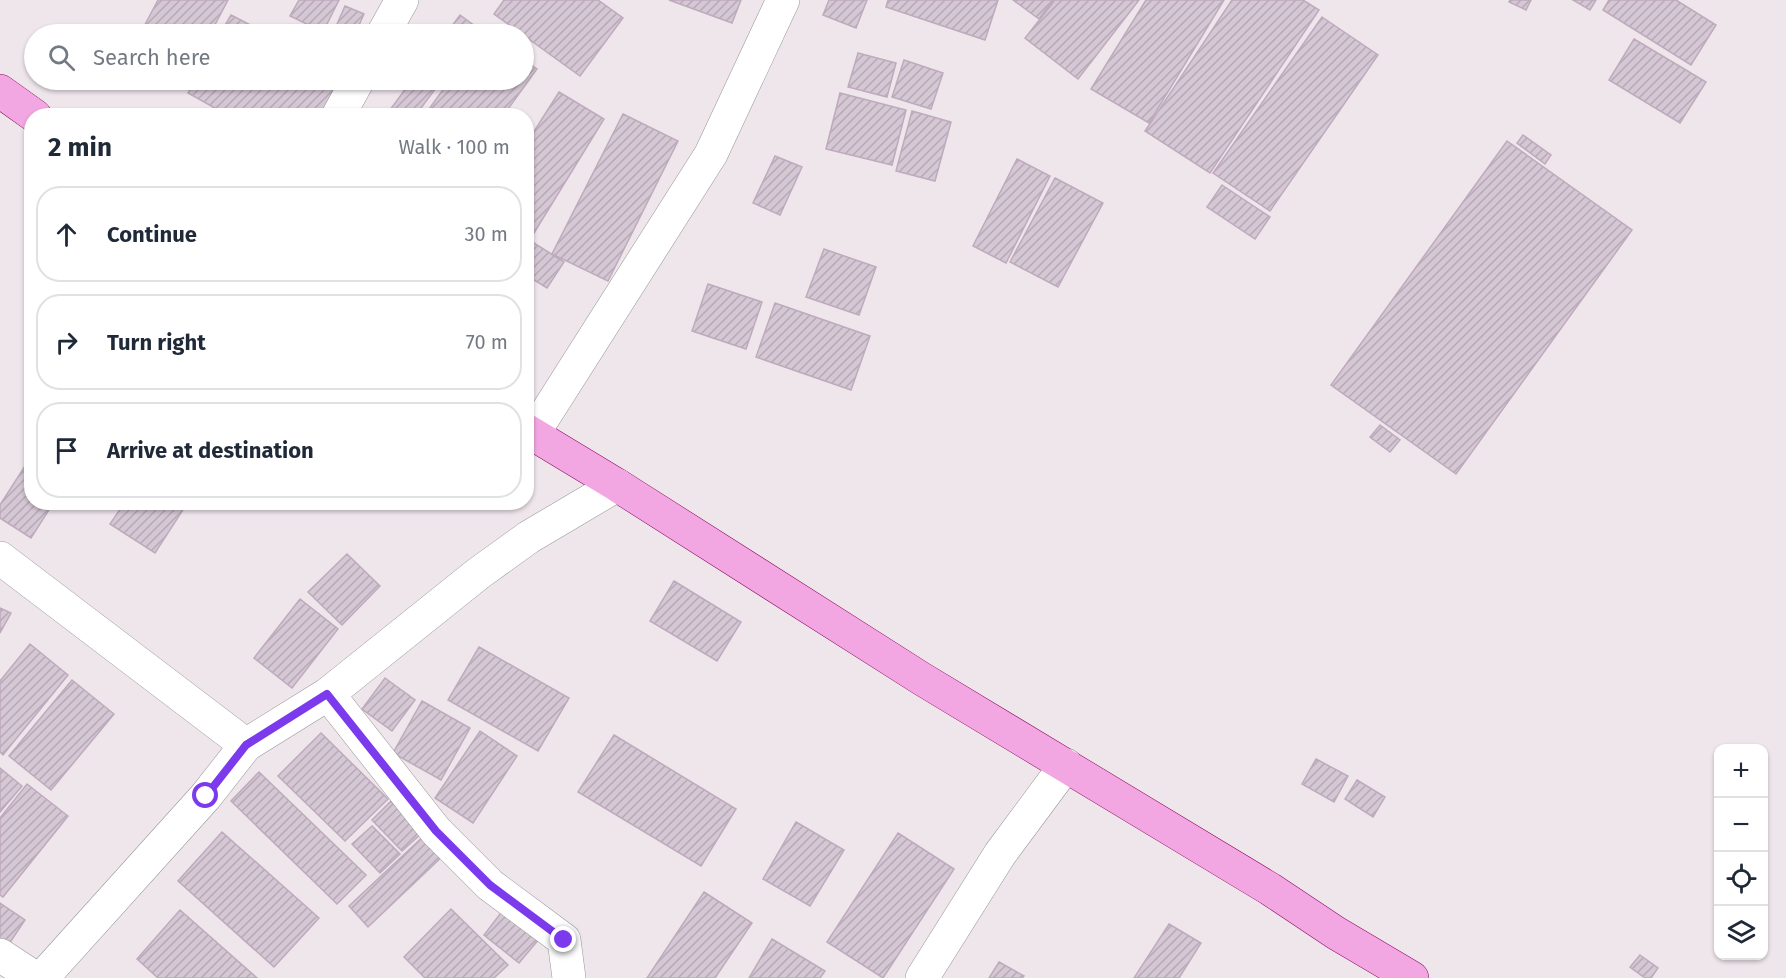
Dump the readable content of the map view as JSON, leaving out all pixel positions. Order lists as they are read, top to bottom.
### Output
{
  "page": {
    "search": "Search here",
    "heading": ["2 min", "Walk · 100 m"],
    "list": [
      ["Continue", "30 m"],
      ["Turn right", "70 m"],
      "Arrive at destination"
    ],
    "map_buttons": ["+", "−"]
  }
}
